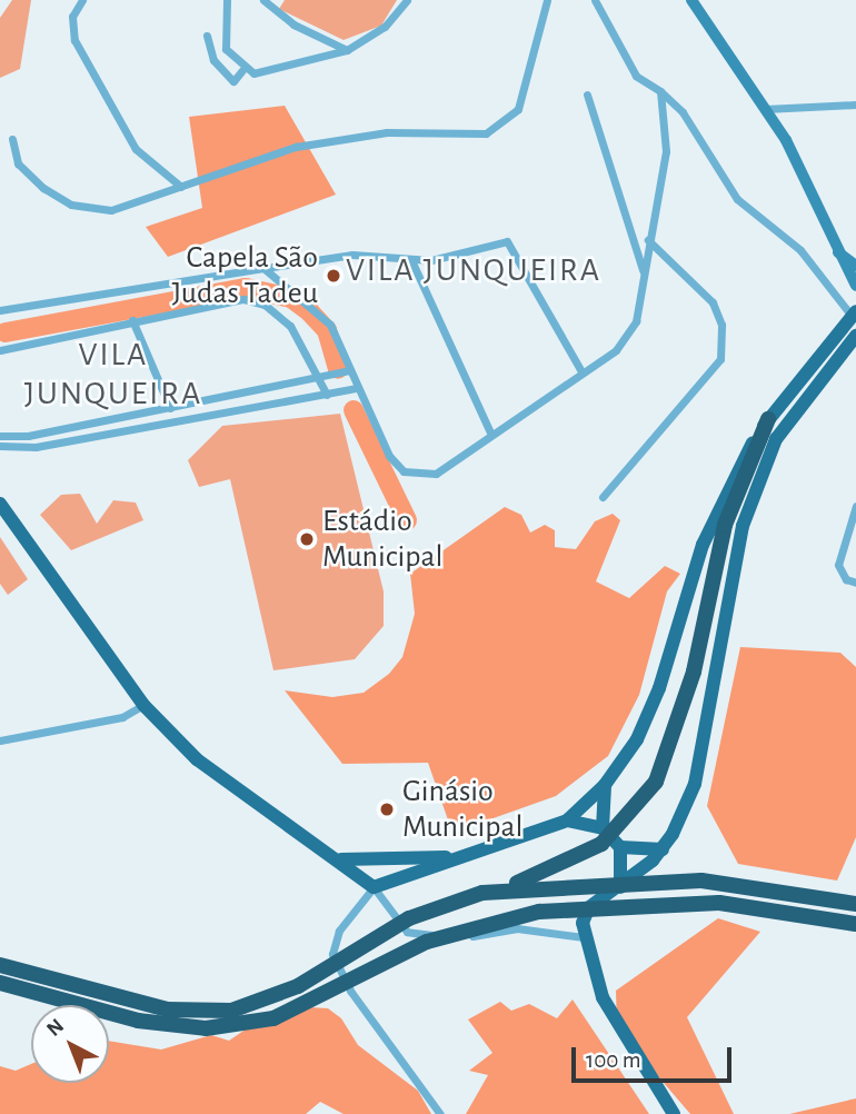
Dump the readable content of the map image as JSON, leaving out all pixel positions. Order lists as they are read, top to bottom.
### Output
{
  "districts": ["VILA JUNQUEIRA", "VILA JUNQUEIRA"],
  "places": ["Capela São Judas Tadeu", "Estádio Municipal", "Ginásio Municipal"],
  "scale_bar": "100 m",
  "north": "top left"
}
